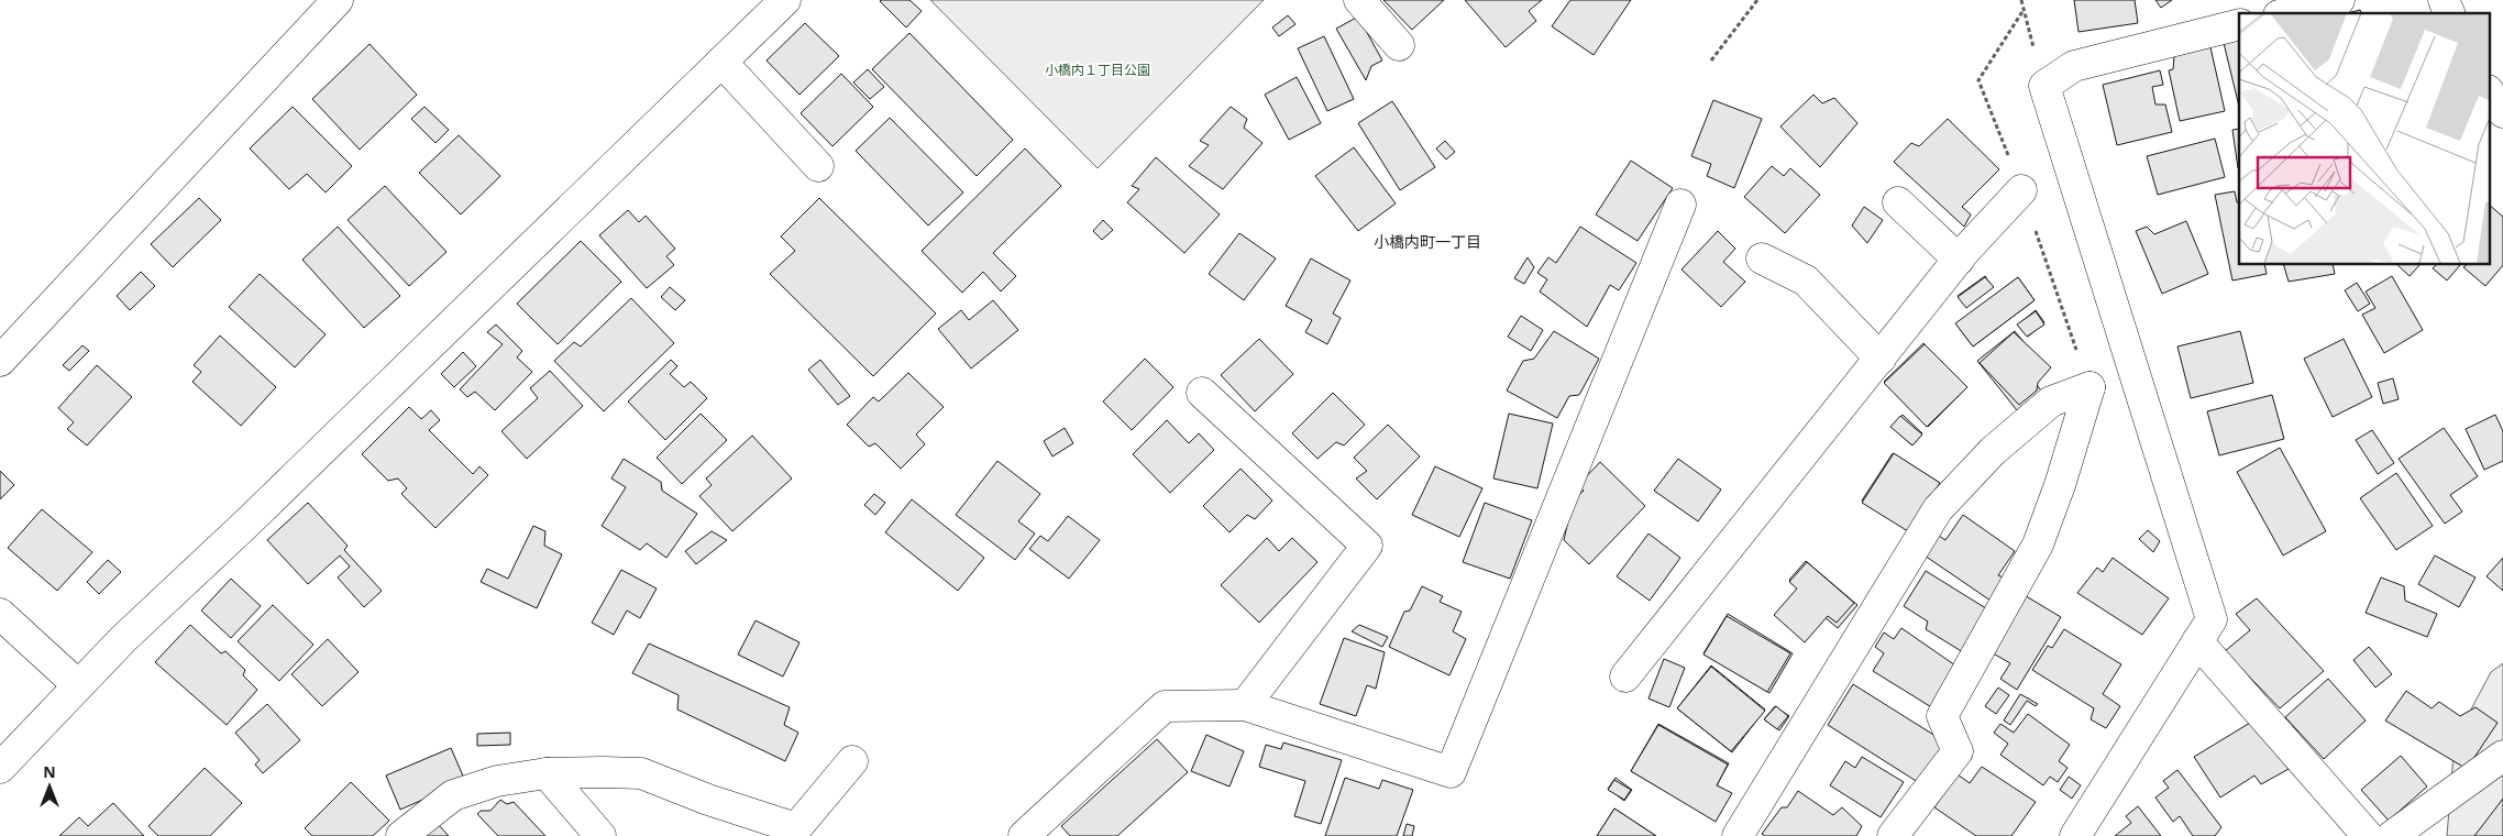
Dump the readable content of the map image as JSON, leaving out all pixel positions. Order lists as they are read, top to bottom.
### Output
{
  "districts": ["小橋内町一丁目"],
  "parks": ["小橋内１丁目公園"],
  "north": "top"
}
